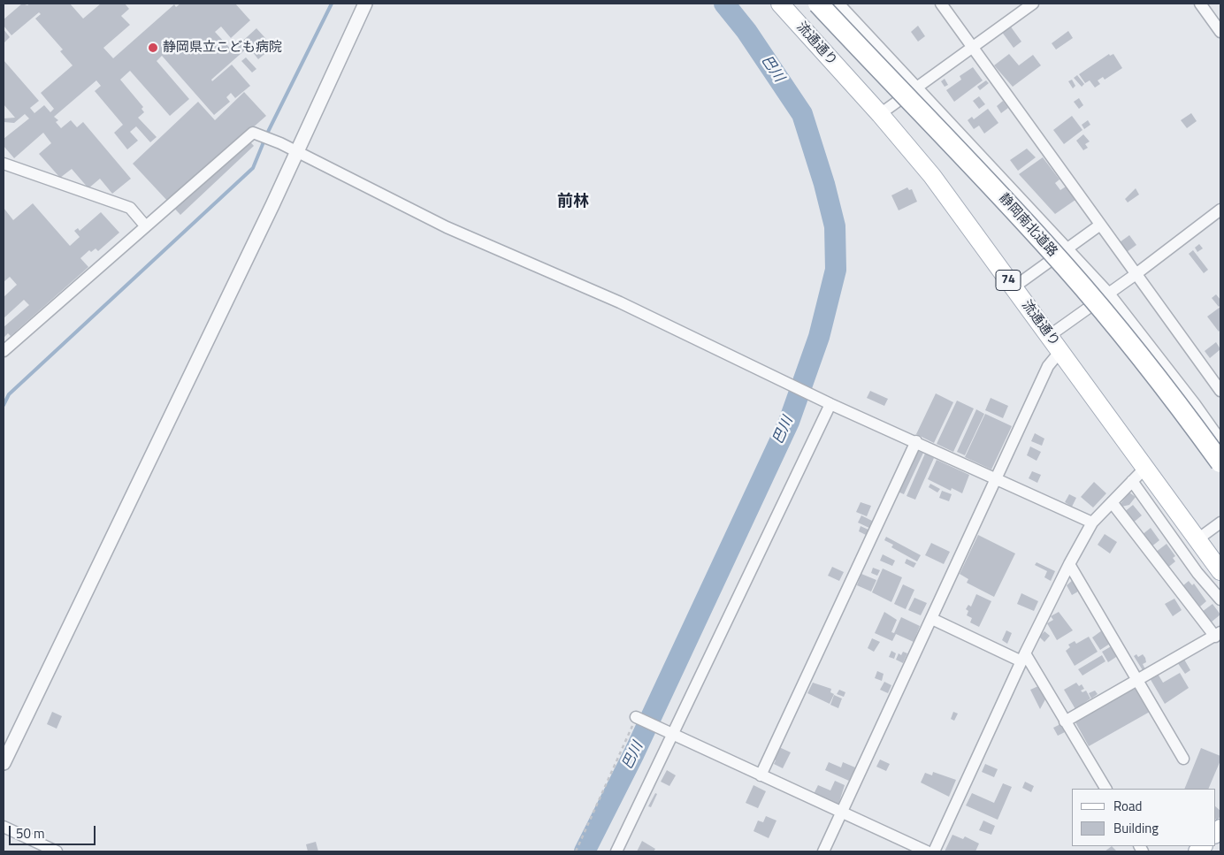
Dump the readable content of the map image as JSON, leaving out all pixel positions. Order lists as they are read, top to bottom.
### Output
{
  "streets": {
    "highway": ["静岡南北道路"],
    "main road": ["流通通り", "74"]
  },
  "districts": ["前林"],
  "water": ["巴川"],
  "places": ["静岡県立こども病院"],
  "legend": ["Road", "Building"],
  "scale_bar": "50 m"
}
